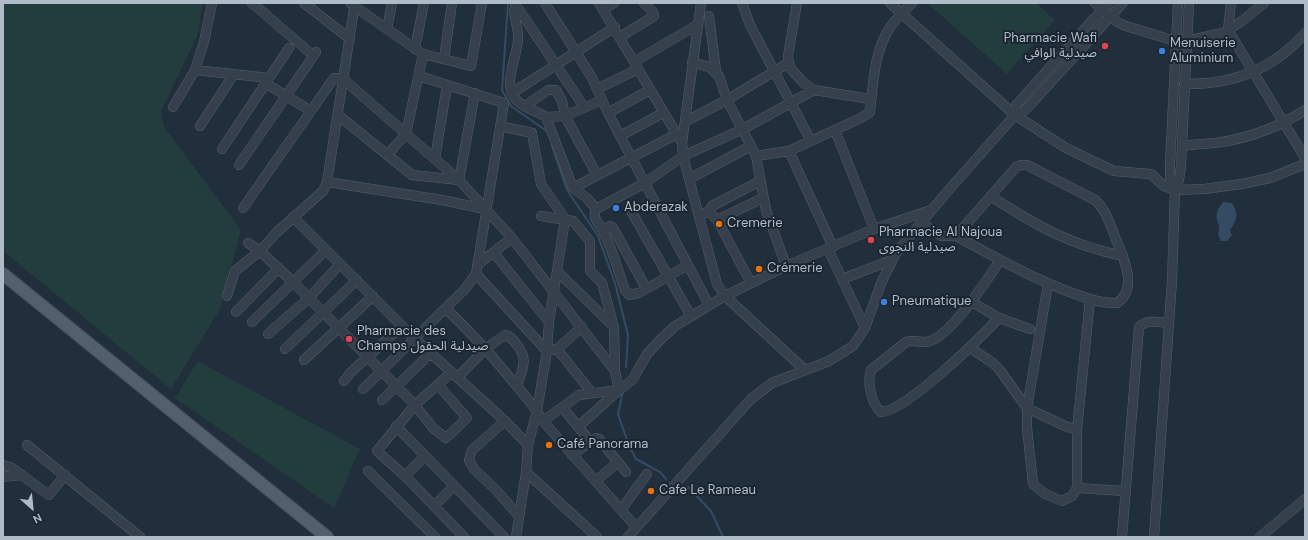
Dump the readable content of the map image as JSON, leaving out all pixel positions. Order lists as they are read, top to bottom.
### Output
{
  "places": [
    "Pharmacie Wafi صيدلية الوافي",
    "Menuiserie Aluminium",
    "Abderazak",
    "Cremerie",
    "Pharmacie Al Najoua صيدلية النجوى",
    "Crémerie",
    "Pneumatique",
    "Pharmacie des Champs صيدلية الحقول",
    "Café Panorama",
    "Cafe Le Rameau"
  ],
  "north": "bottom right"
}
